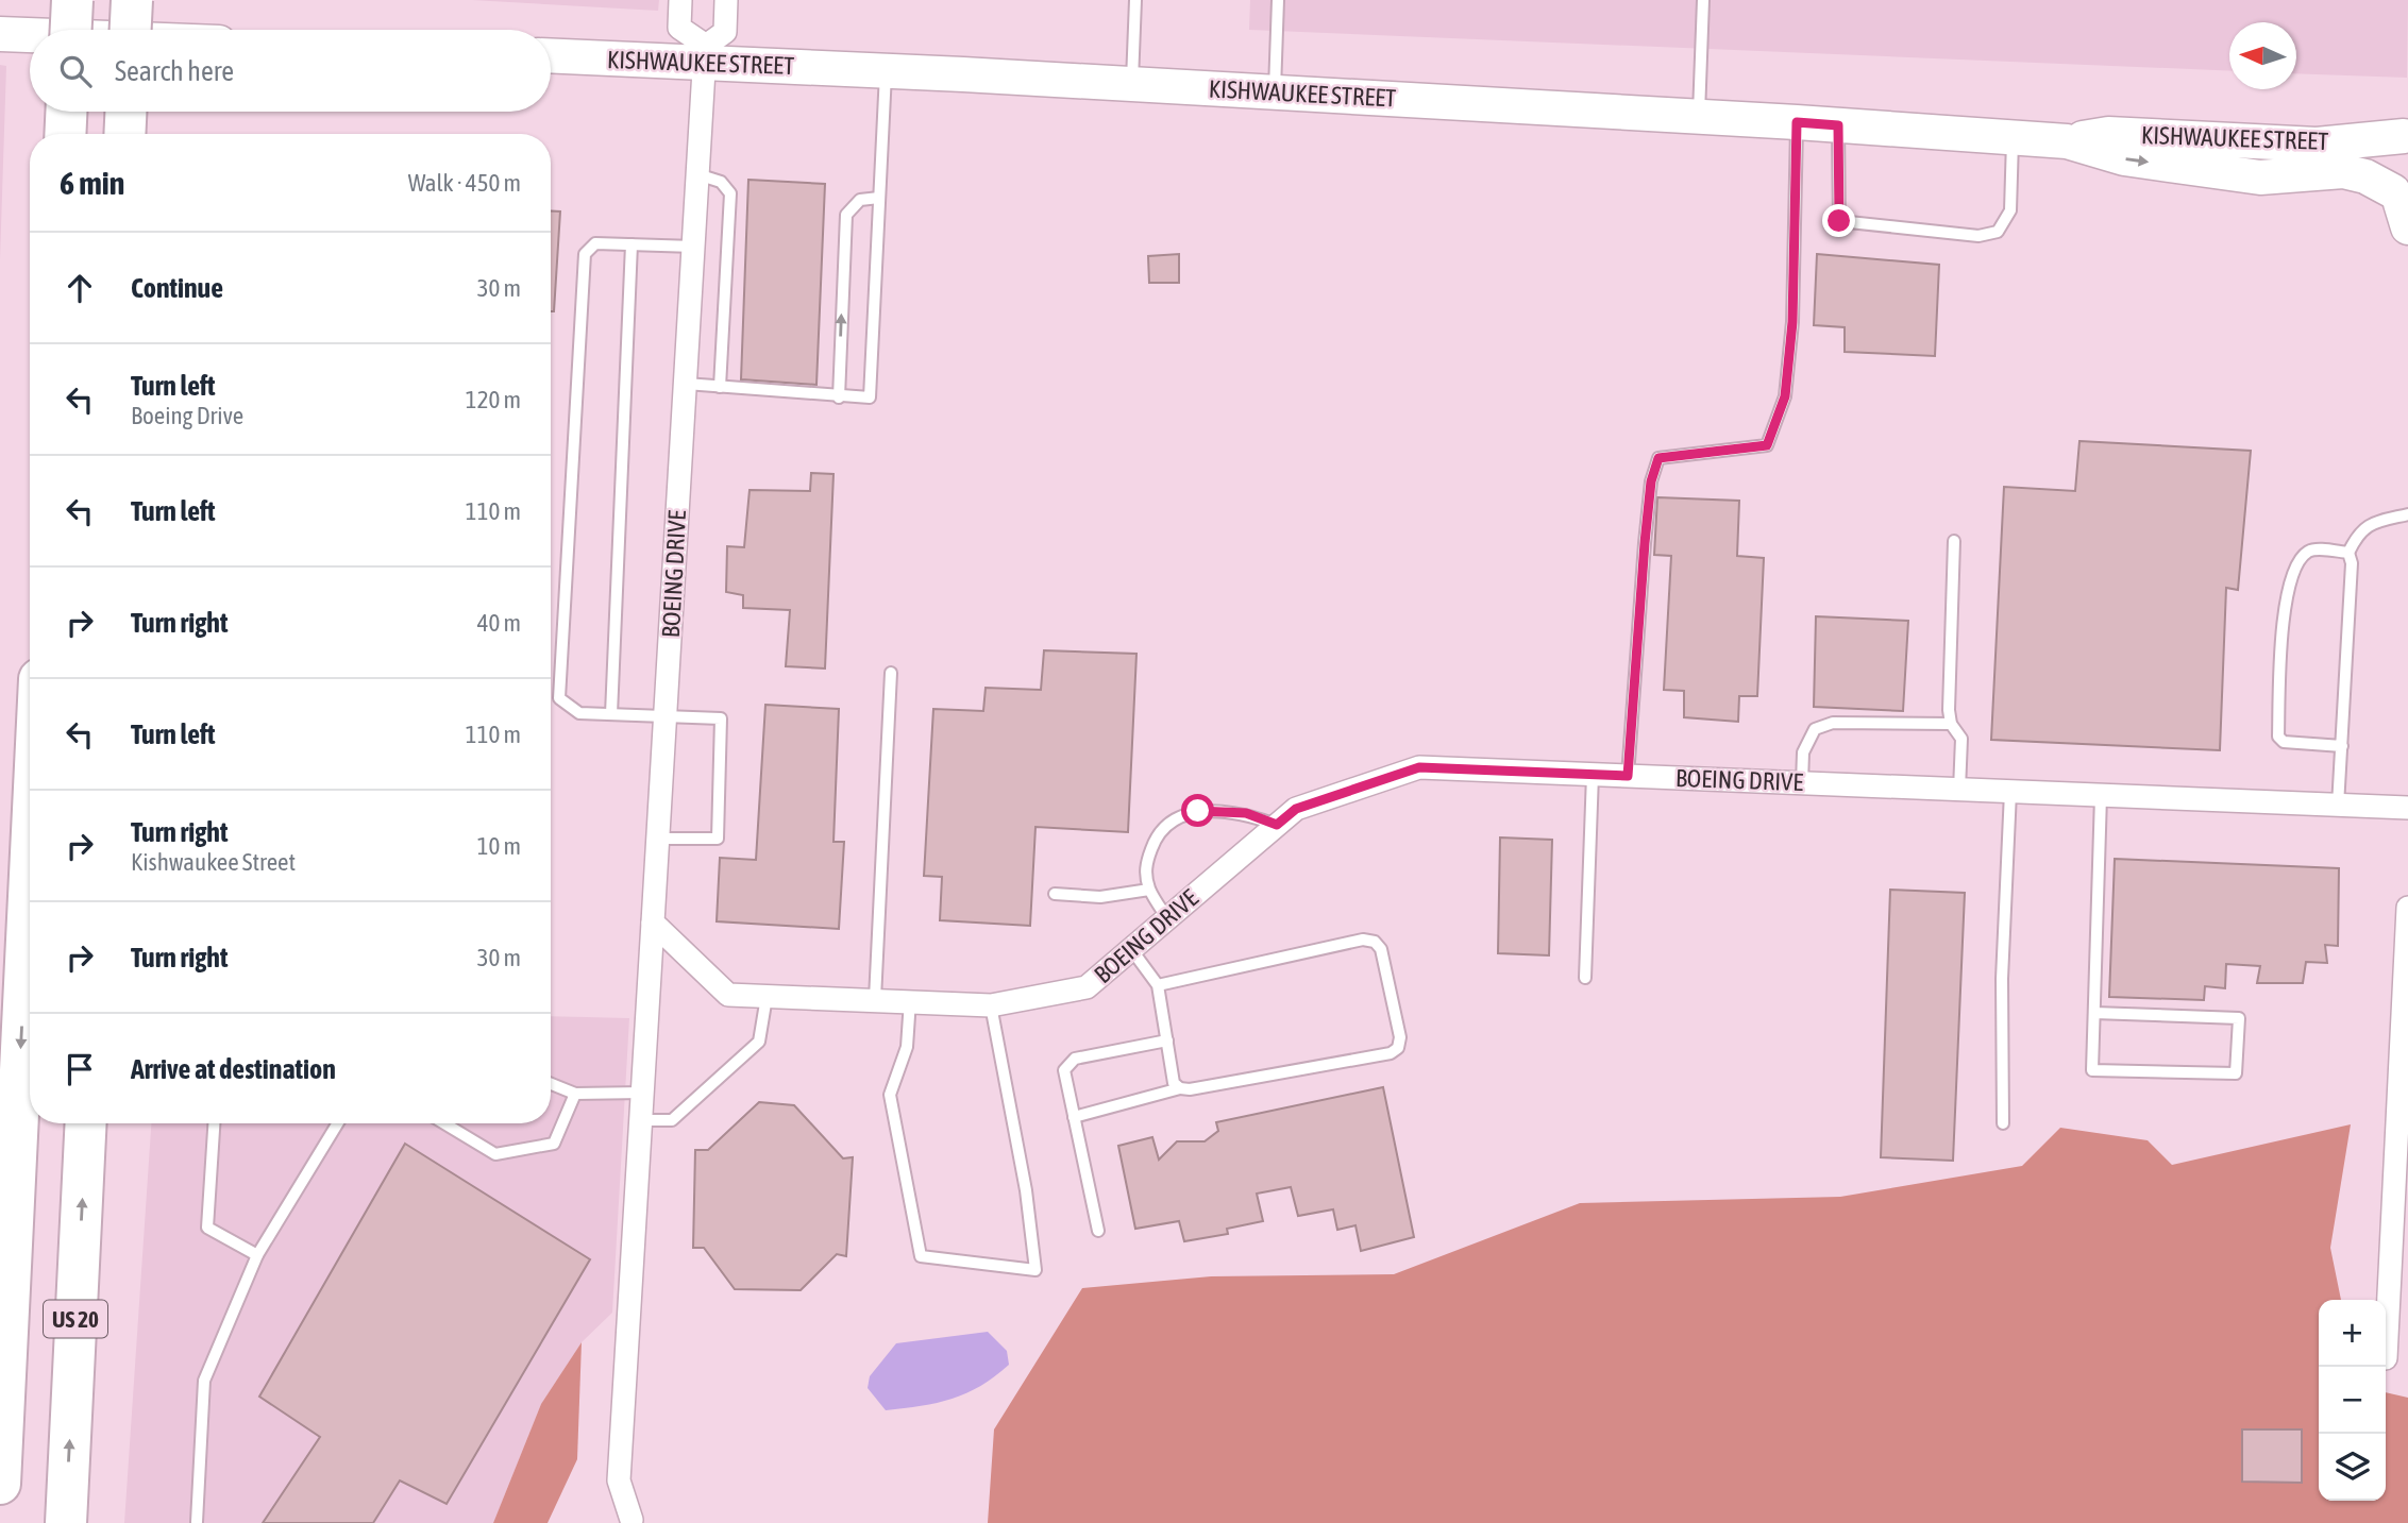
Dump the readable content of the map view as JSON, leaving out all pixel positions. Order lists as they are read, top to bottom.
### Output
{
  "streets": {
    "highway": ["US 20"],
    "street": ["KISHWAUKEE STREET", "BOEING DRIVE"]
  },
  "crossings": [
    ["KISHWAUKEE STREET", "BOEING DRIVE"]
  ],
  "north": "left",
  "page": {
    "search": "Search here",
    "heading": ["6 min", "Walk · 450 m"],
    "list": [
      ["Continue", "30 m"],
      ["Turn left", "Boeing Drive", "120 m"],
      ["Turn left", "110 m"],
      ["Turn right", "40 m"],
      ["Turn left", "110 m"],
      ["Turn right", "Kishwaukee Street", "10 m"],
      ["Turn right", "30 m"],
      "Arrive at destination"
    ],
    "map_buttons": ["+", "−"]
  }
}
